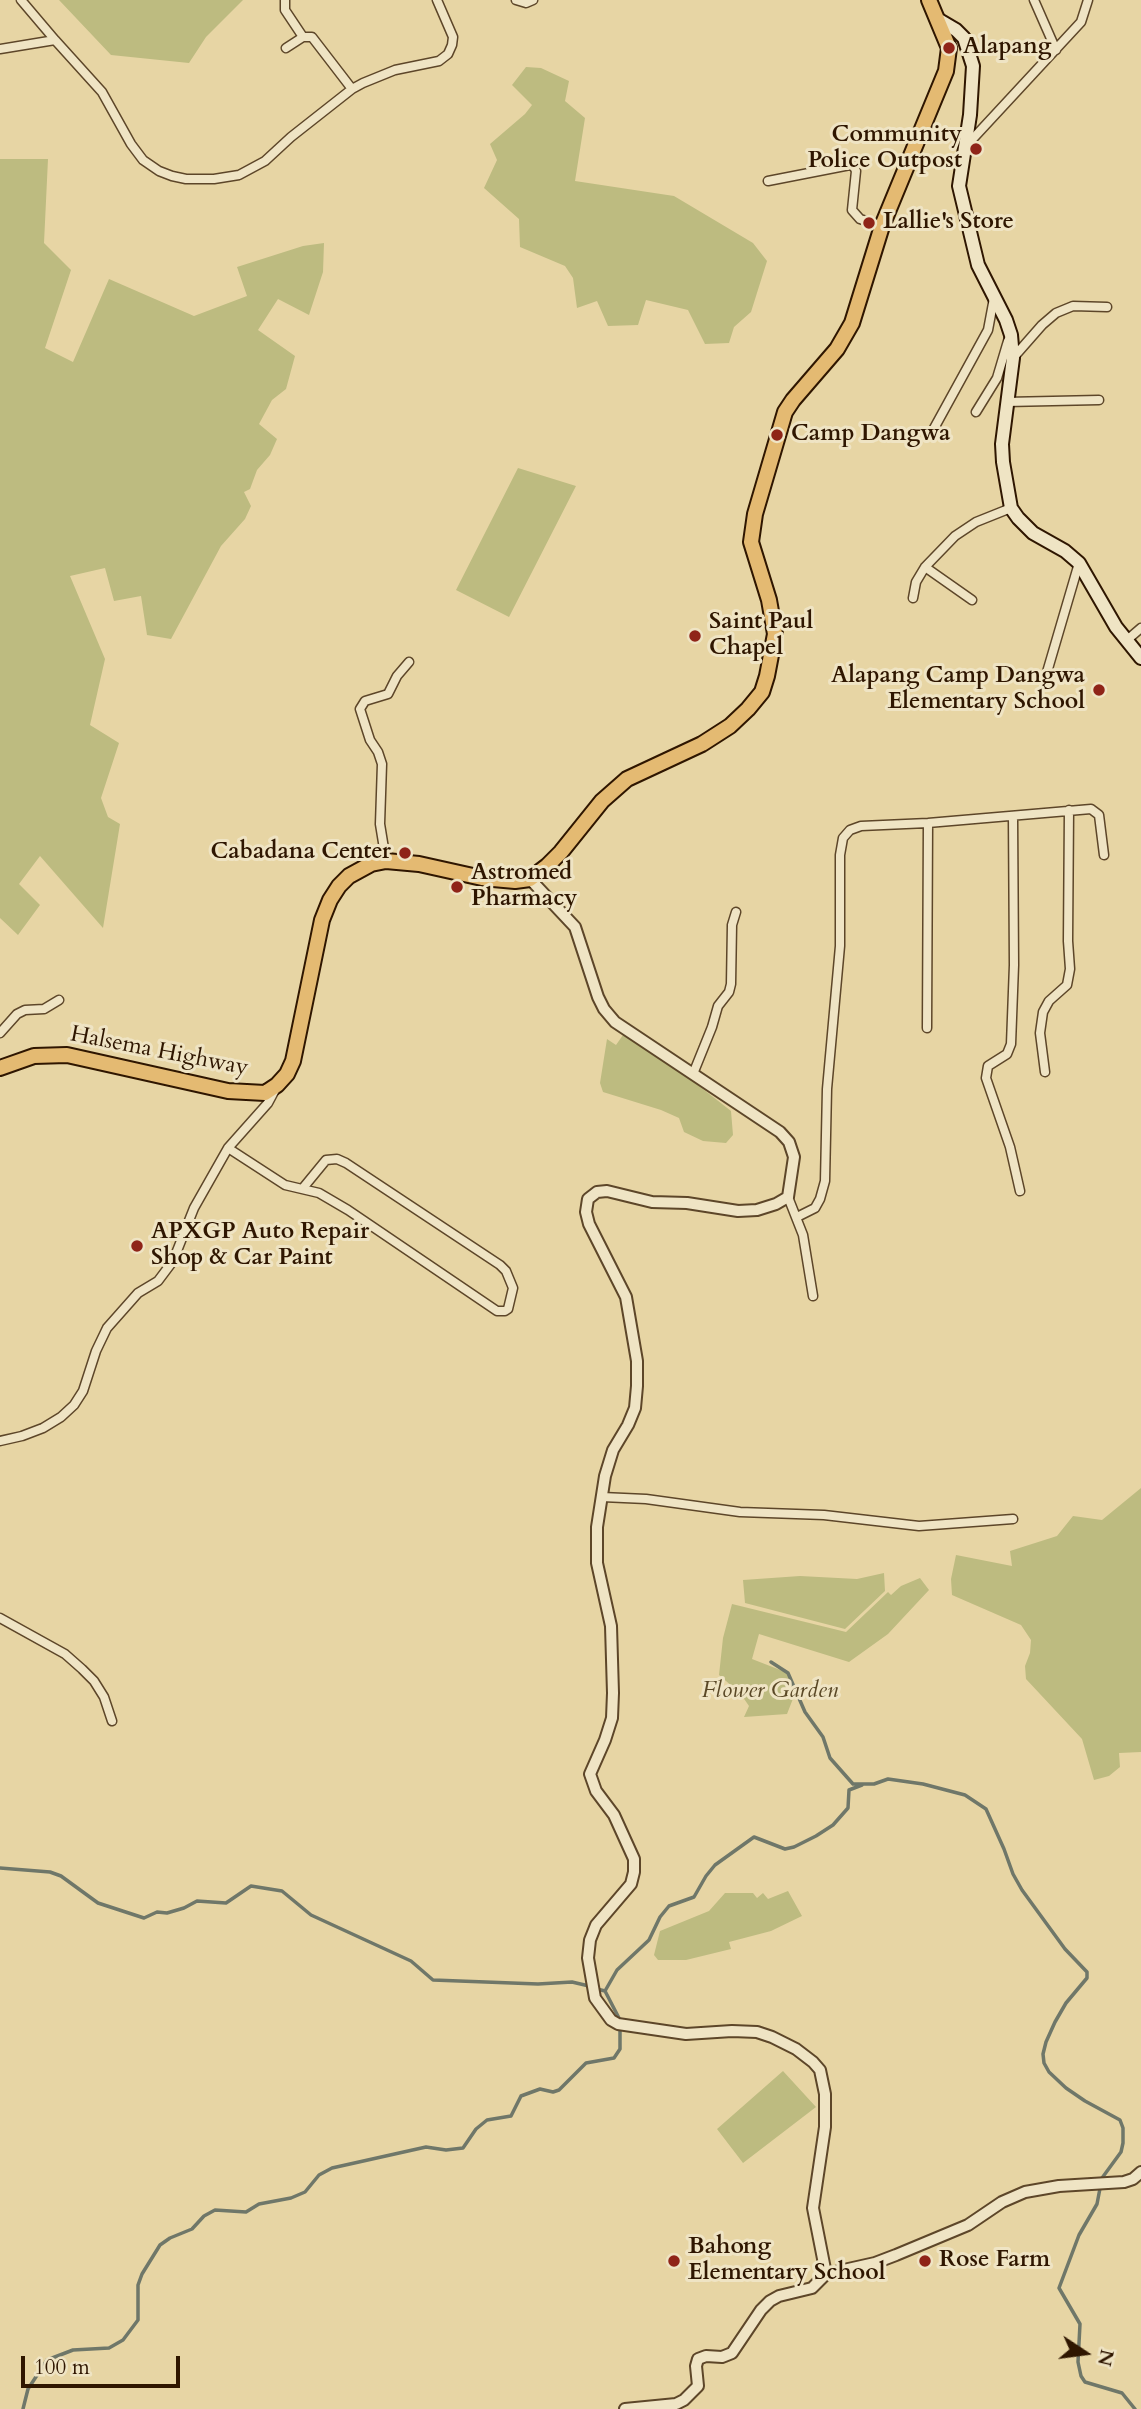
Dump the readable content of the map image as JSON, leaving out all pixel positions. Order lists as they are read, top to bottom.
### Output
{
  "streets": {
    "highway": ["Halsema Highway"]
  },
  "parks": ["Flower Garden"],
  "places": [
    "Alapang",
    "Community Police Outpost",
    "Lallie's Store",
    "Camp Dangwa",
    "Saint Paul Chapel",
    "Alapang Camp Dangwa Elementary School",
    "Cabadana Center",
    "Astromed Pharmacy",
    "APXGP Auto Repair Shop & Car Paint",
    "Bahong Elementary School",
    "Rose Farm"
  ],
  "scale_bar": "100 m",
  "north": "right"
}
